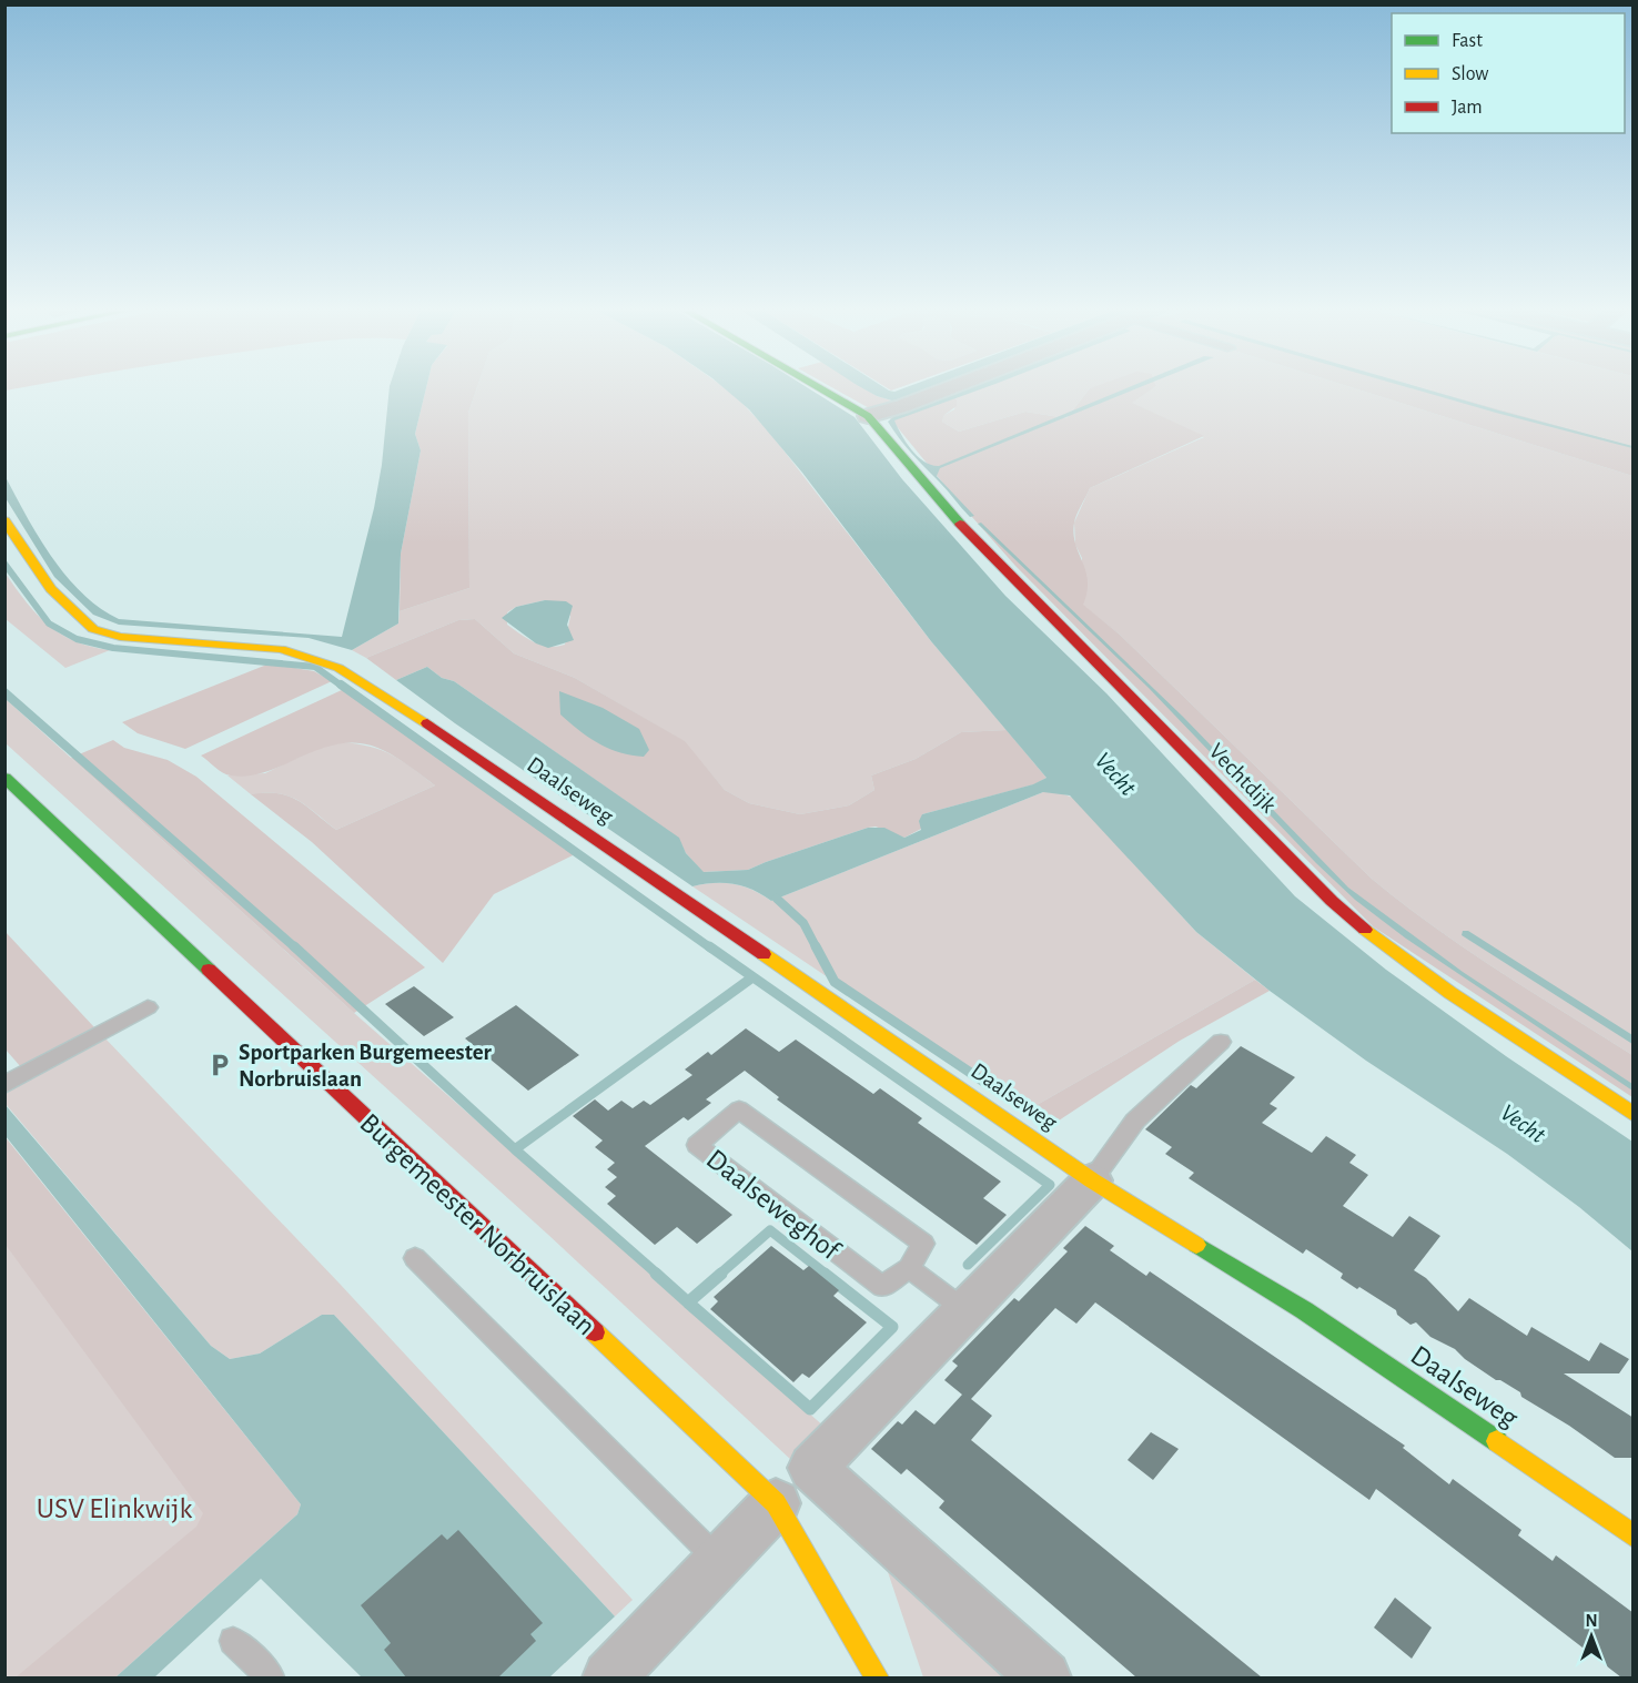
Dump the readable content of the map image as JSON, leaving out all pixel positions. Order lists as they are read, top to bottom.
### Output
{
  "streets": {
    "street": ["Vechtdijk", "Daalseweg", "Burgemeester Norbruislaan"],
    "lane": ["Daalseweghof"]
  },
  "water": ["Vecht"],
  "parks": ["USV Elinkwijk"],
  "places": {
    "parking": ["Sportparken Burgemeester Norbruislaan"]
  },
  "legend": ["Fast", "Slow", "Jam"],
  "north": "top"
}
